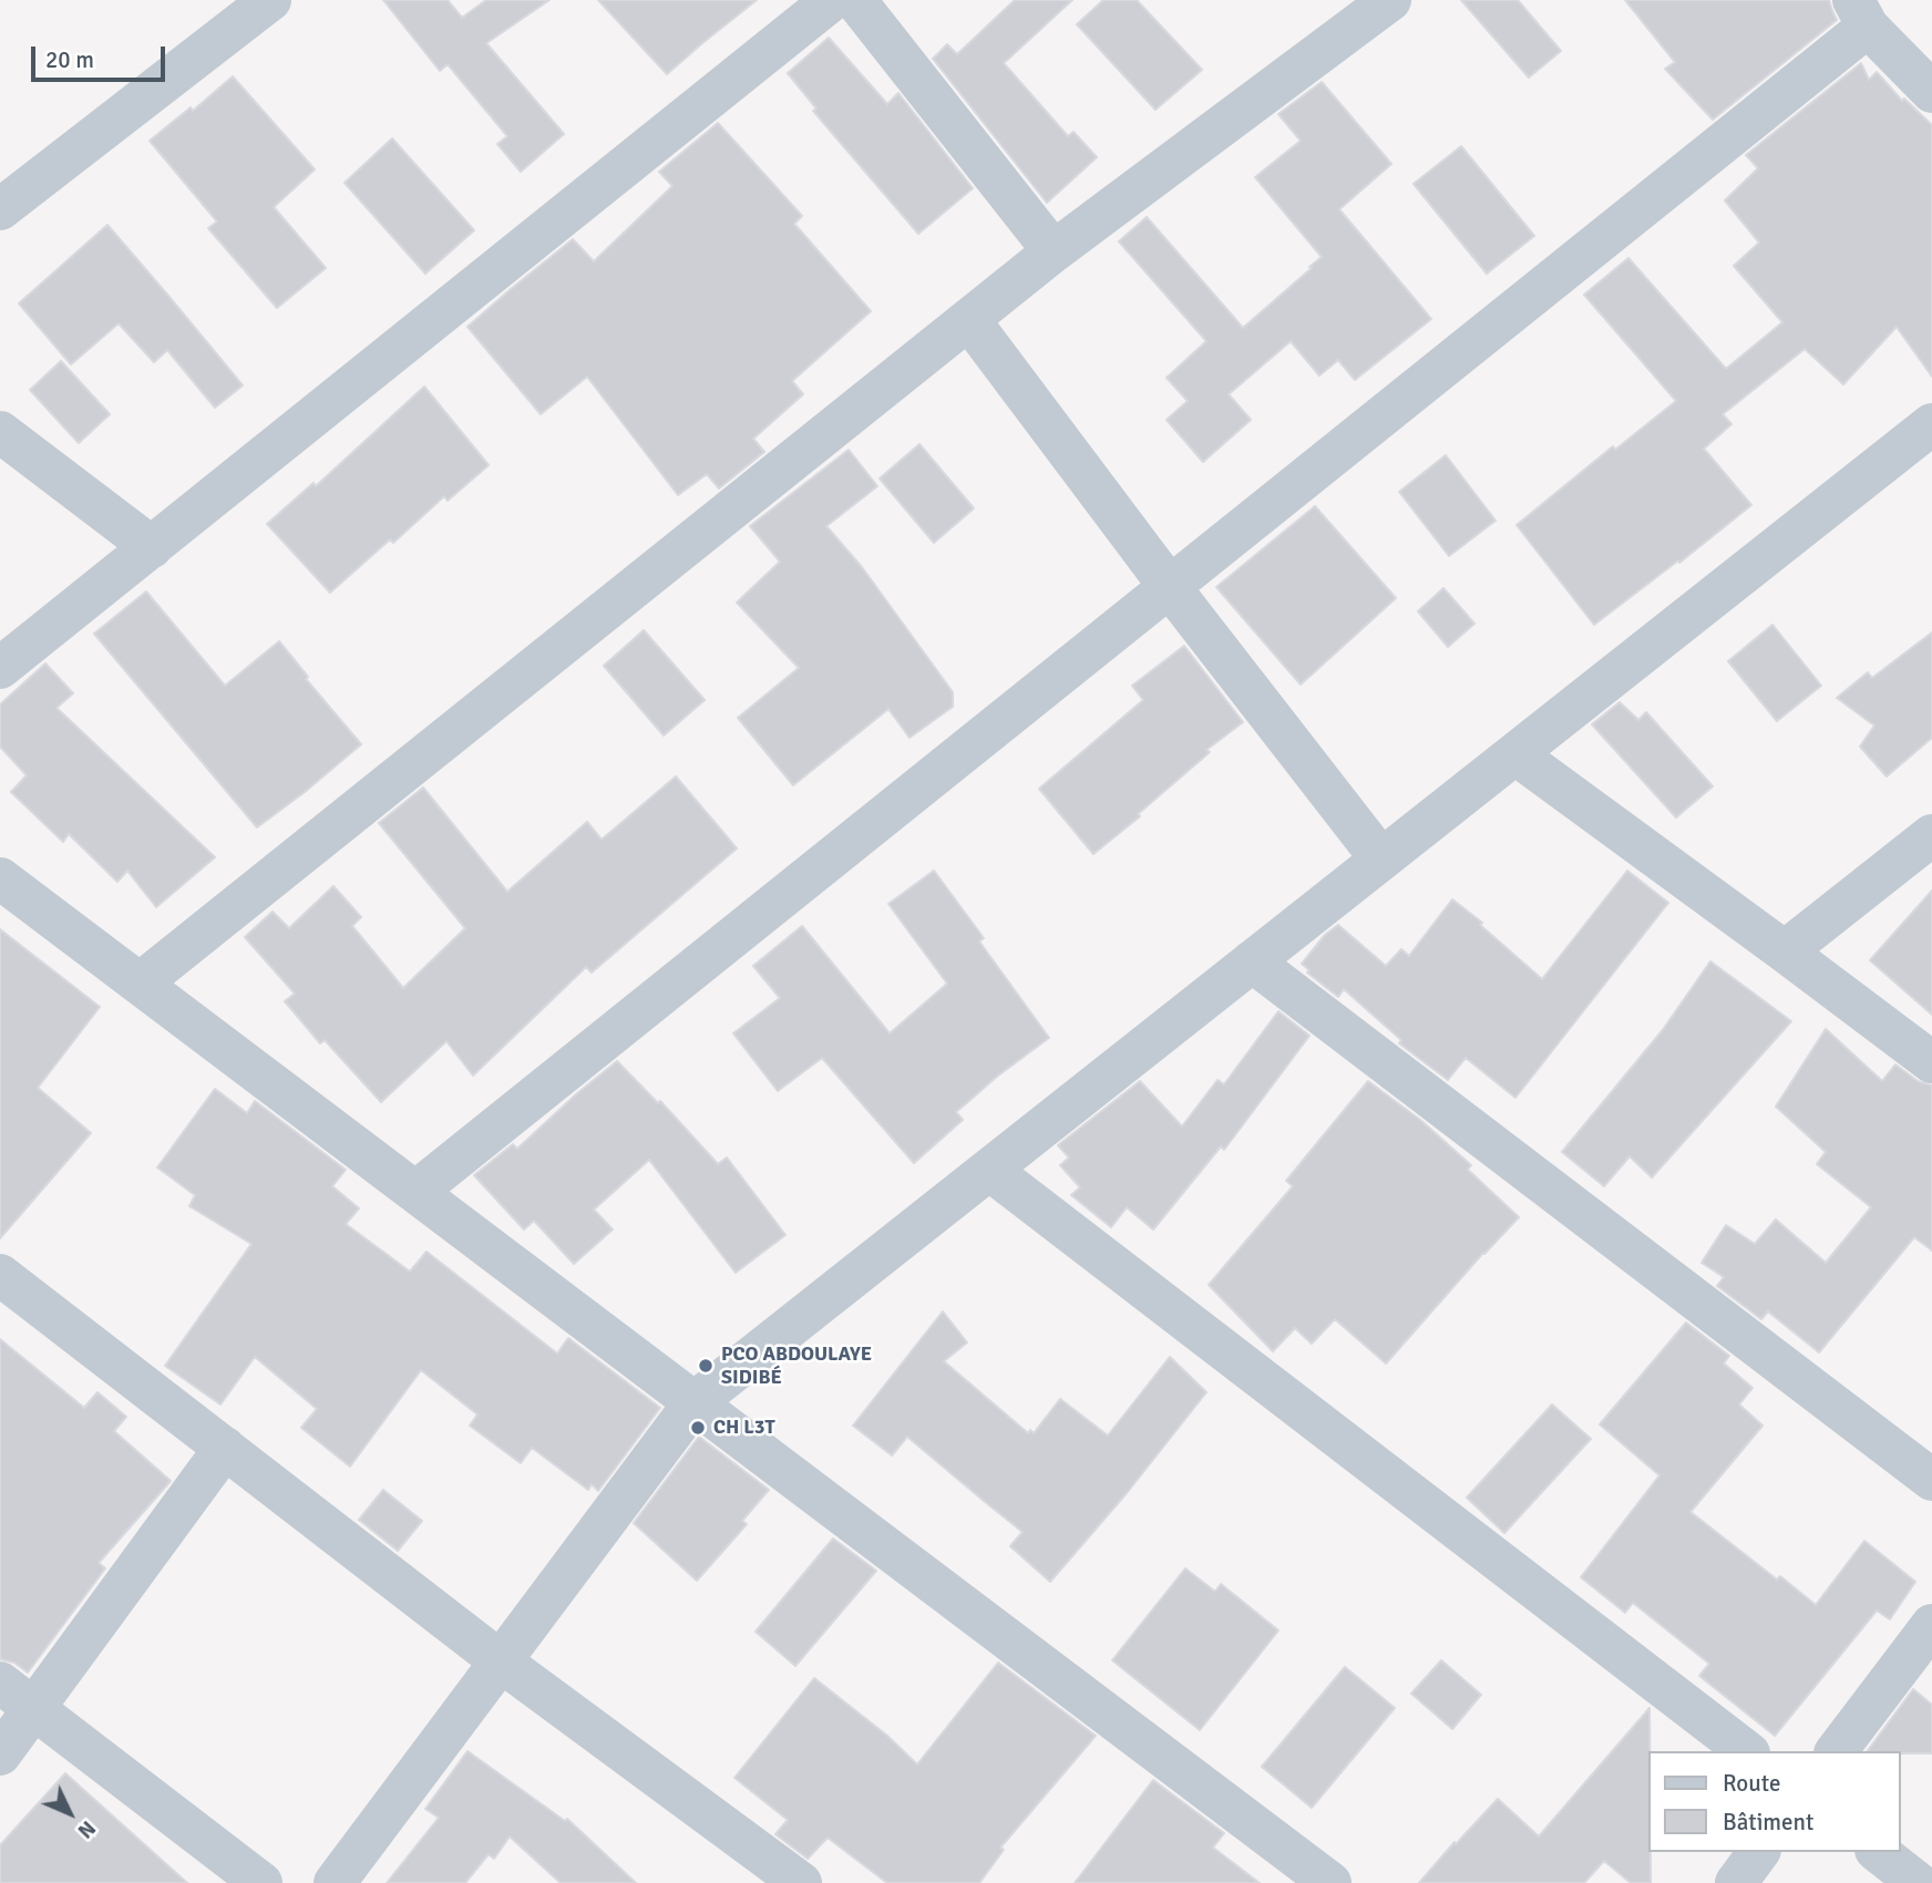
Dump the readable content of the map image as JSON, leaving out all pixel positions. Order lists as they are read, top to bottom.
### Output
{
  "places": ["PCO ABDOULAYE SIDIBÉ", "CH L3T"],
  "legend": ["Route", "Bâtiment"],
  "scale_bar": "20 m",
  "north": "bottom right"
}
